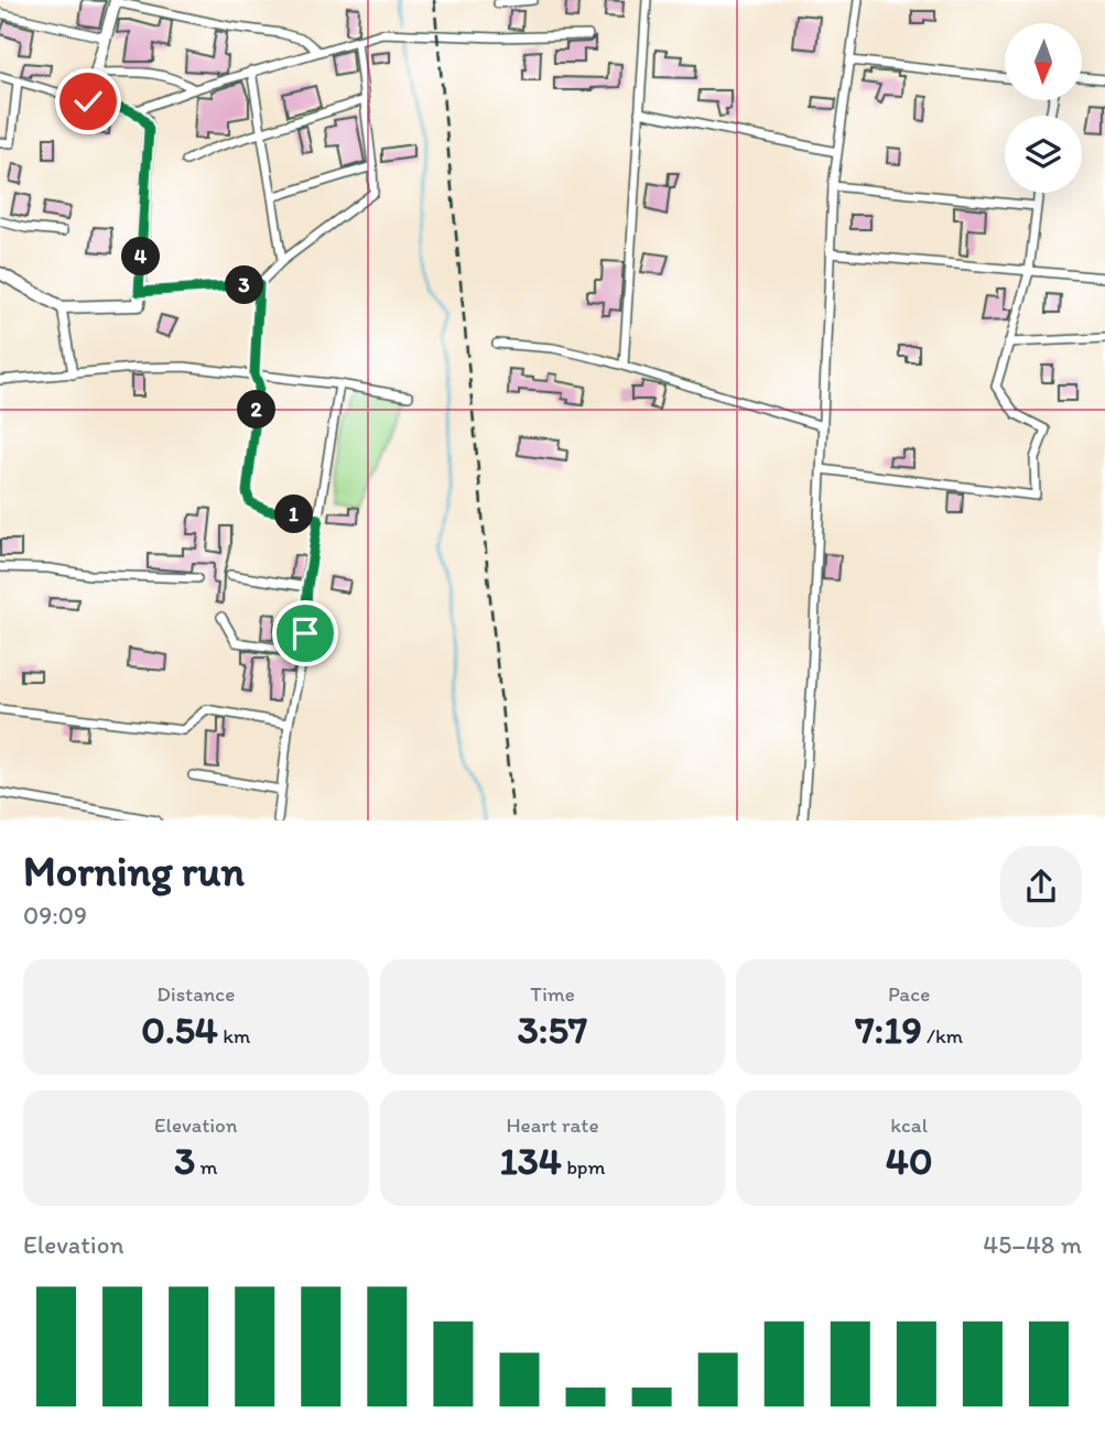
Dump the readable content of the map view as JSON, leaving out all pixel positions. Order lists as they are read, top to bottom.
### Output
{
  "north": "bottom",
  "page": {
    "pins": [
      "4",
      "3",
      "2",
      "1"
    ],
    "heading": ["Morning run", "09:09"],
    "stats": [
      ["Distance", "0.54 km"],
      ["Time", "3:57"],
      ["Pace", "7:19 /km"],
      ["Elevation", "3 m"],
      ["Heart rate", "134 bpm"],
      ["kcal", "40"]
    ],
    "chart": ["Elevation", "45–48 m"]
  }
}
